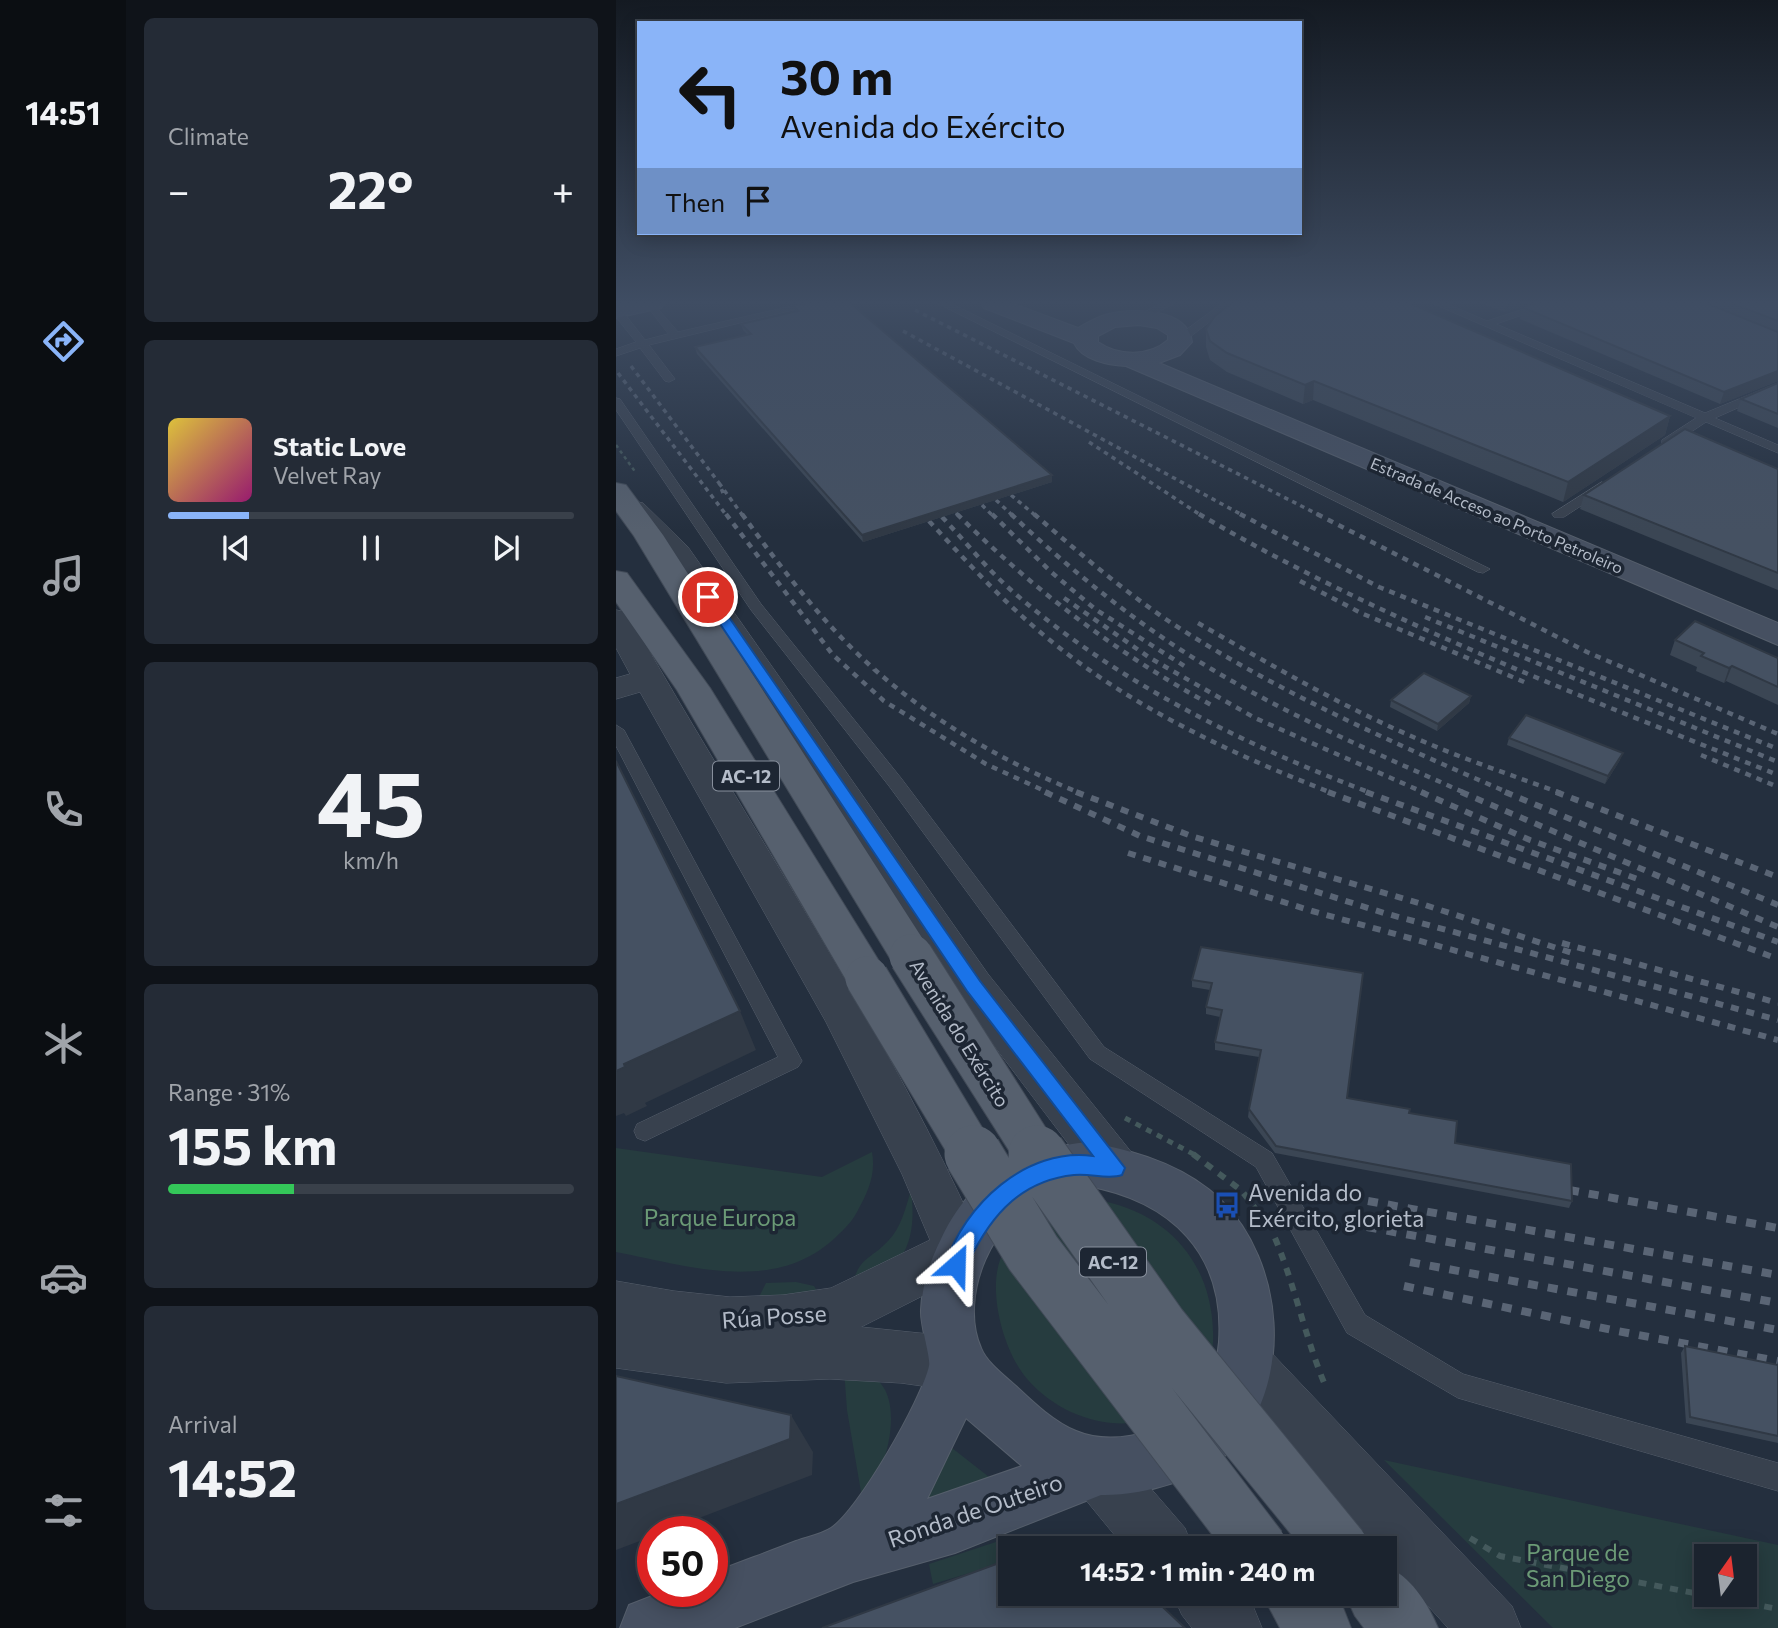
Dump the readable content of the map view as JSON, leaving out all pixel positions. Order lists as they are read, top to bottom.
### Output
{
  "streets": {
    "main road": [
      "Estrada de Acceso ao Porto Petroleiro",
      "AC-12",
      "Avenida do Exército",
      "Ronda de Outeiro"
    ],
    "street": ["Rúa Posse"]
  },
  "crossings": [
    ["Rúa Posse", "Ronda de Outeiro"]
  ],
  "parks": ["Parque Europa", "Parque de San Diego"],
  "places": {
    "bus stop": ["Avenida do Exército, glorieta"]
  },
  "north": "top",
  "page": {
    "tabs": "14:51",
    "tile": [
      "Climate",
      ["45", "km/h"],
      ["Range · 31%", "155 km"],
      ["Arrival", "14:52"]
    ],
    "turn": ["30 m", "Avenida do Exército"],
    "heat": ["−", "22°", "+"],
    "then": "Then",
    "song": ["Static Love", "Velvet Ray"],
    "limit": "50",
    "trip": "14:52 · 1 min · 240 m"
  }
}
